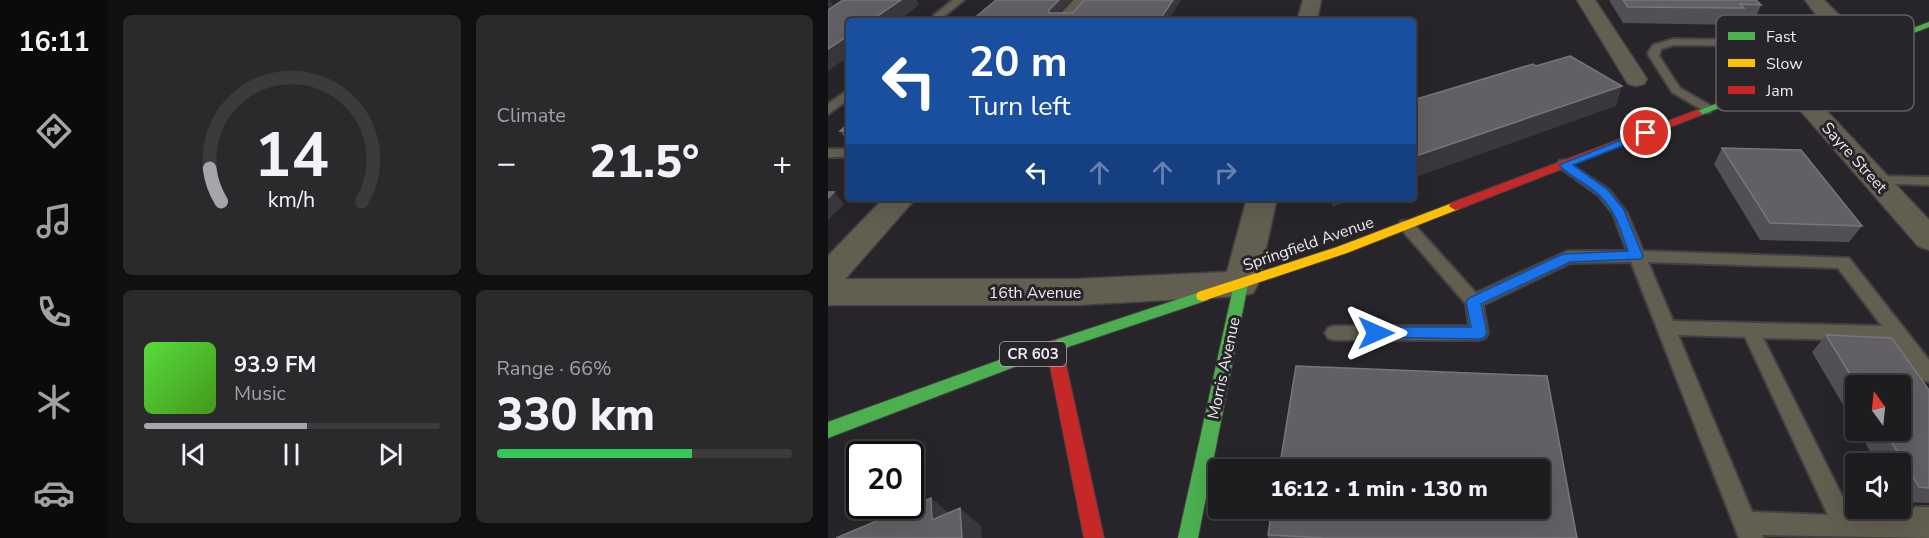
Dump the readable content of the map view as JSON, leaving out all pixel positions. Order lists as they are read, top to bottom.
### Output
{
  "streets": {
    "main road": ["Springfield Avenue", "CR 603", "Morris Avenue"],
    "street": ["Sayre Street", "16th Avenue"]
  },
  "crossings": [
    ["Springfield Avenue", "16th Avenue"],
    ["Springfield Avenue", "Morris Avenue"],
    ["16th Avenue", "Morris Avenue"]
  ],
  "legend": ["Fast", "Slow", "Jam"],
  "north": "top",
  "page": {
    "tabs": "16:11",
    "tile": [
      "Climate",
      ["Range · 66%", "330 km"]
    ],
    "turn": ["20 m", "Turn left"],
    "heat": ["−", "21.5°", "+"],
    "song": ["93.9 FM", "Music"],
    "limit": "20",
    "trip": "16:12 · 1 min · 130 m",
    "gauge": ["14", "km/h"]
  }
}
